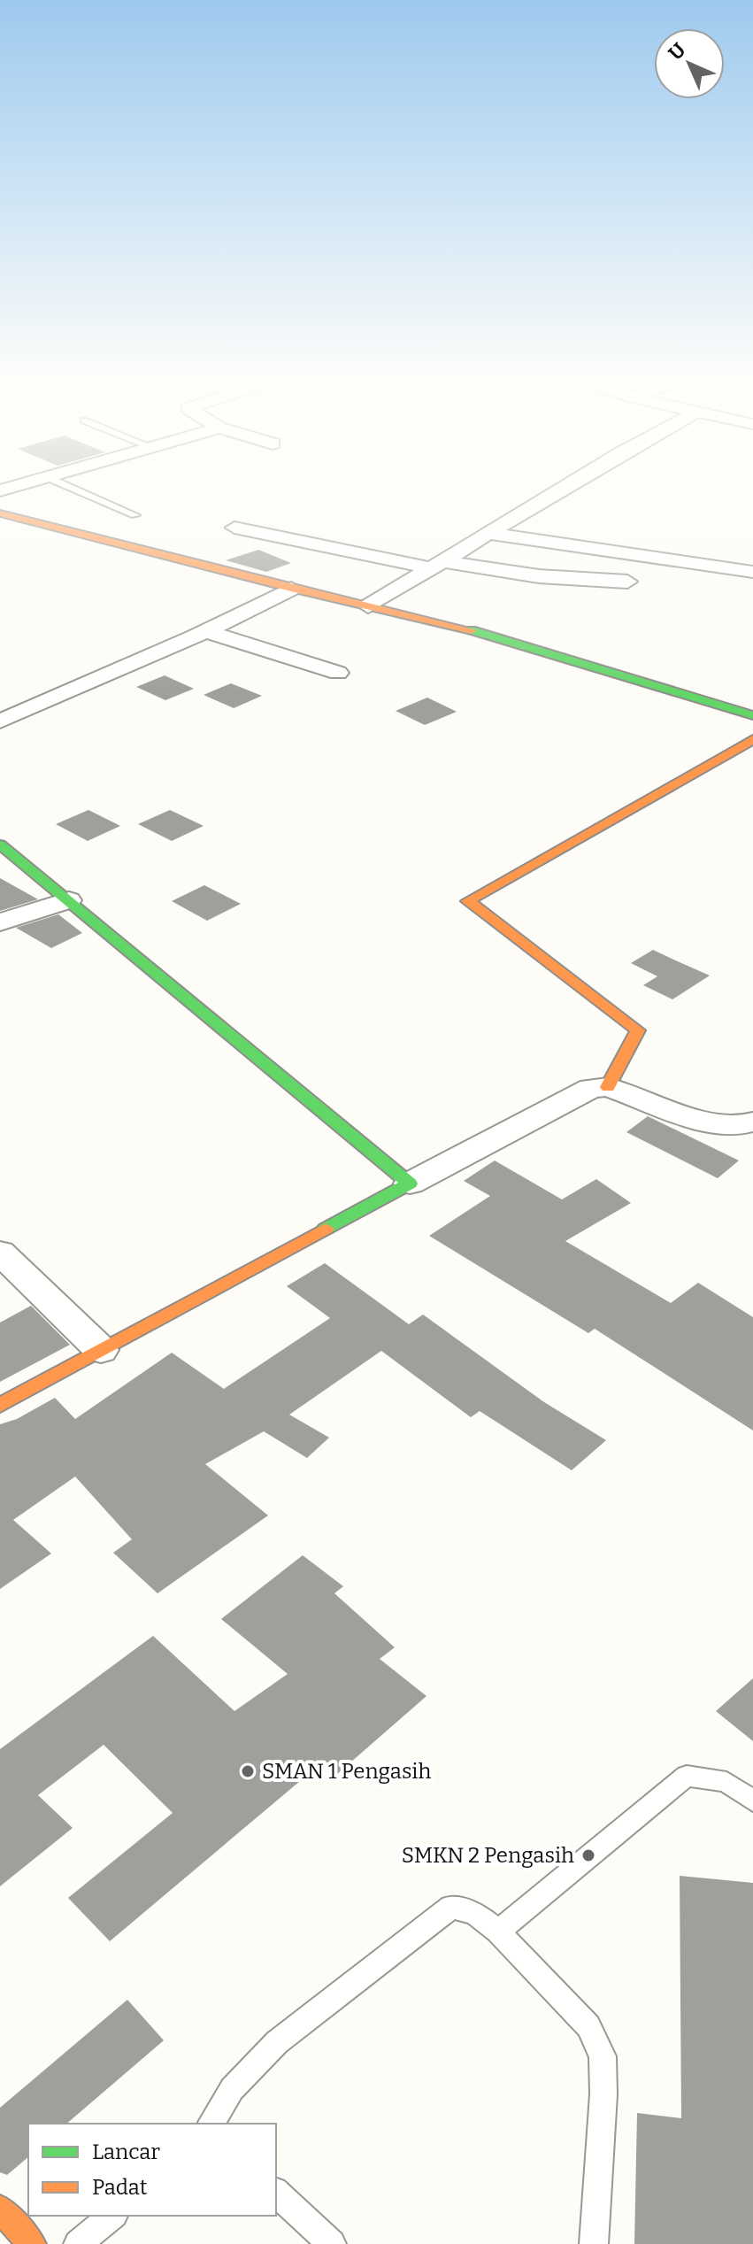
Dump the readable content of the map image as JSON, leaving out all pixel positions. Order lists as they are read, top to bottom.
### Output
{
  "places": ["SMAN 1 Pengasih", "SMKN 2 Pengasih"],
  "legend": ["Lancar", "Padat"],
  "north": "top left"
}
